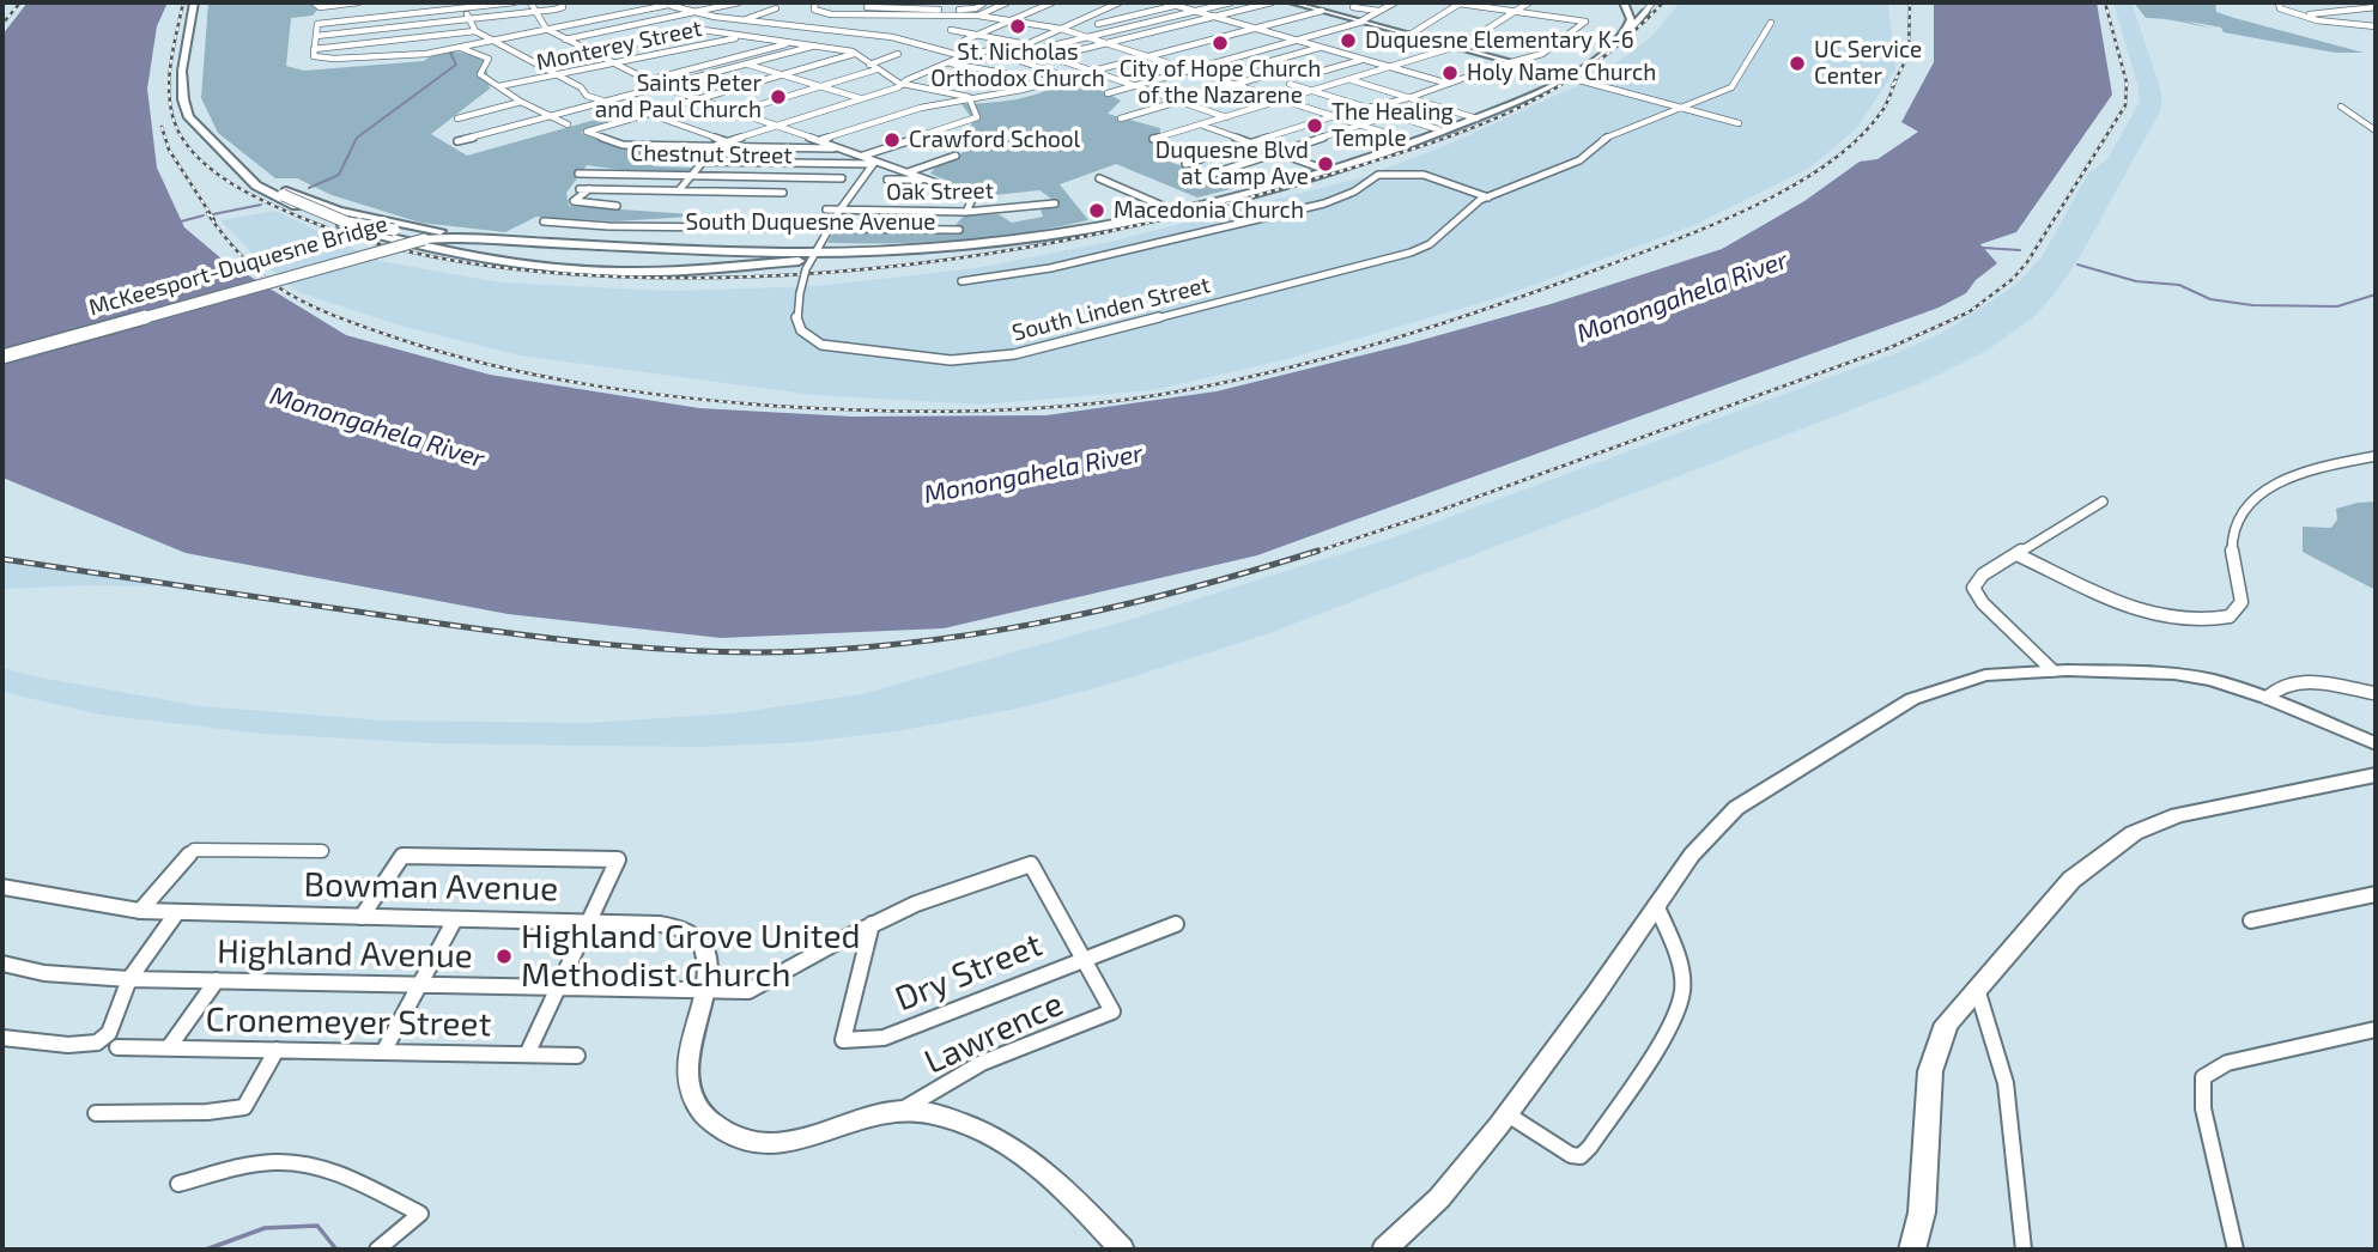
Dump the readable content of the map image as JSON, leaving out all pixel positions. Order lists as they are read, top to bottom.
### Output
{
  "streets": {
    "main road": ["South Duquesne Avenue", "McKeesport-Duquesne Bridge", "Bowman Avenue"],
    "street": [
      "Monterey Street",
      "Chestnut Street",
      "Oak Street",
      "South Linden Street",
      "Highland Avenue",
      "Dry Street",
      "Cronemeyer Street",
      "Lawrence"
    ]
  },
  "crossings": [
    ["Oak Street", "South Linden Street"],
    ["South Duquesne Avenue", "McKeesport-Duquesne Bridge"],
    ["South Duquesne Avenue", "South Linden Street"],
    ["Bowman Avenue", "Highland Avenue"],
    ["Bowman Avenue", "Lawrence"],
    ["Highland Avenue", "Dry Street"],
    ["Highland Avenue", "Lawrence"],
    ["Dry Street", "Lawrence"]
  ],
  "water": ["Monongahela River"],
  "places": [
    "St. Nicholas Orthodox Church",
    "Duquesne Elementary K-6",
    "City of Hope Church of the Nazarene",
    "UC Service Center",
    "Holy Name Church",
    "Saints Peter and Paul Church",
    "The Healing Temple",
    "Crawford School",
    "Duquesne Blvd at Camp Ave",
    "Macedonia Church",
    "Highland Grove United Methodist Church"
  ]
}
